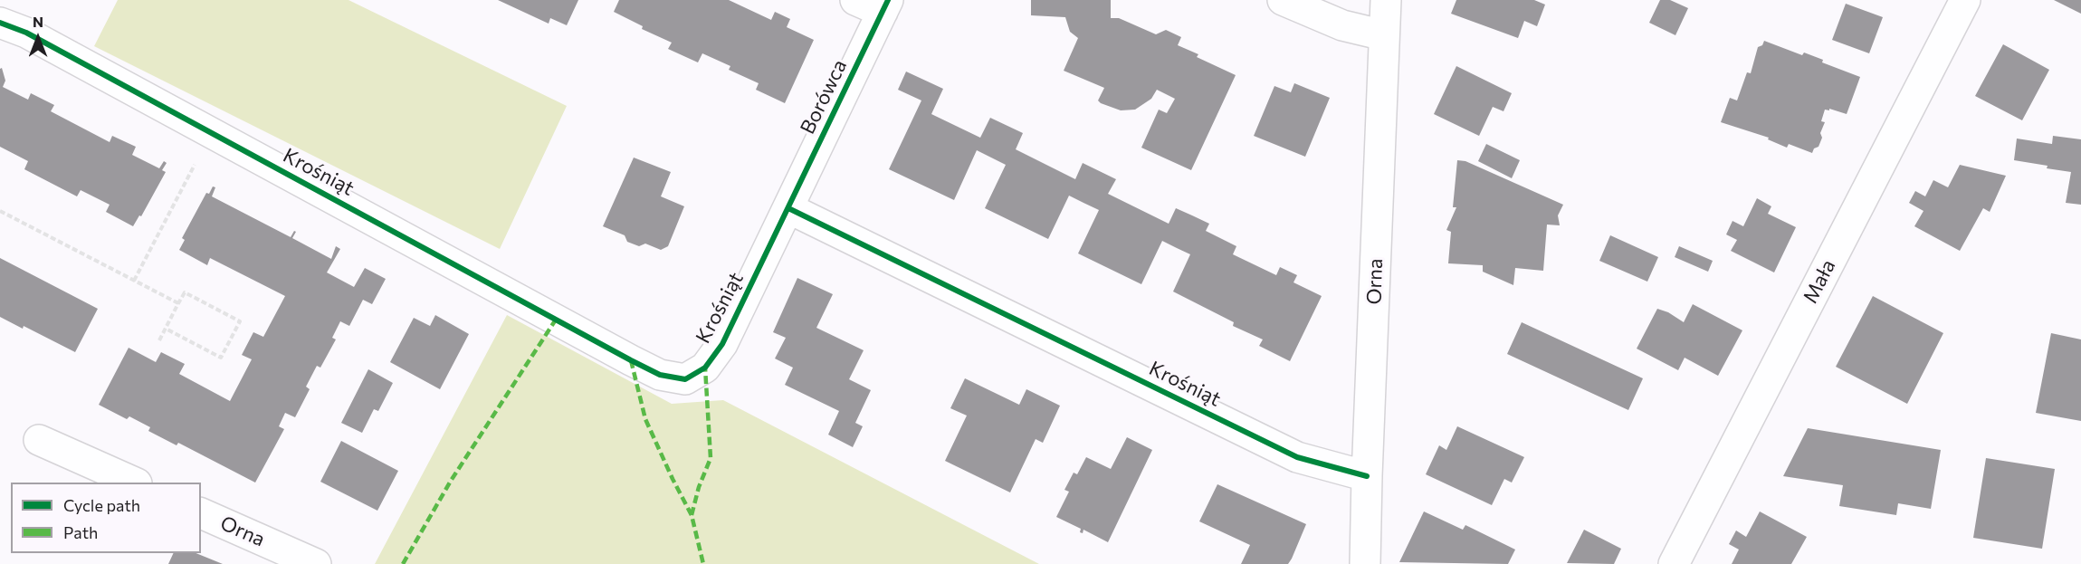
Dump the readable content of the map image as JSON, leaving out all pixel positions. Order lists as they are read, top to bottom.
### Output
{
  "streets": {
    "street": [
      "Borówca",
      "Krośniąt",
      "Orna",
      "Mała"
    ]
  },
  "crossings": [
    ["Borówca", "Krośniąt"],
    ["Krośniąt", "Orna"]
  ],
  "legend": ["Cycle path", "Path"],
  "north": "top"
}
